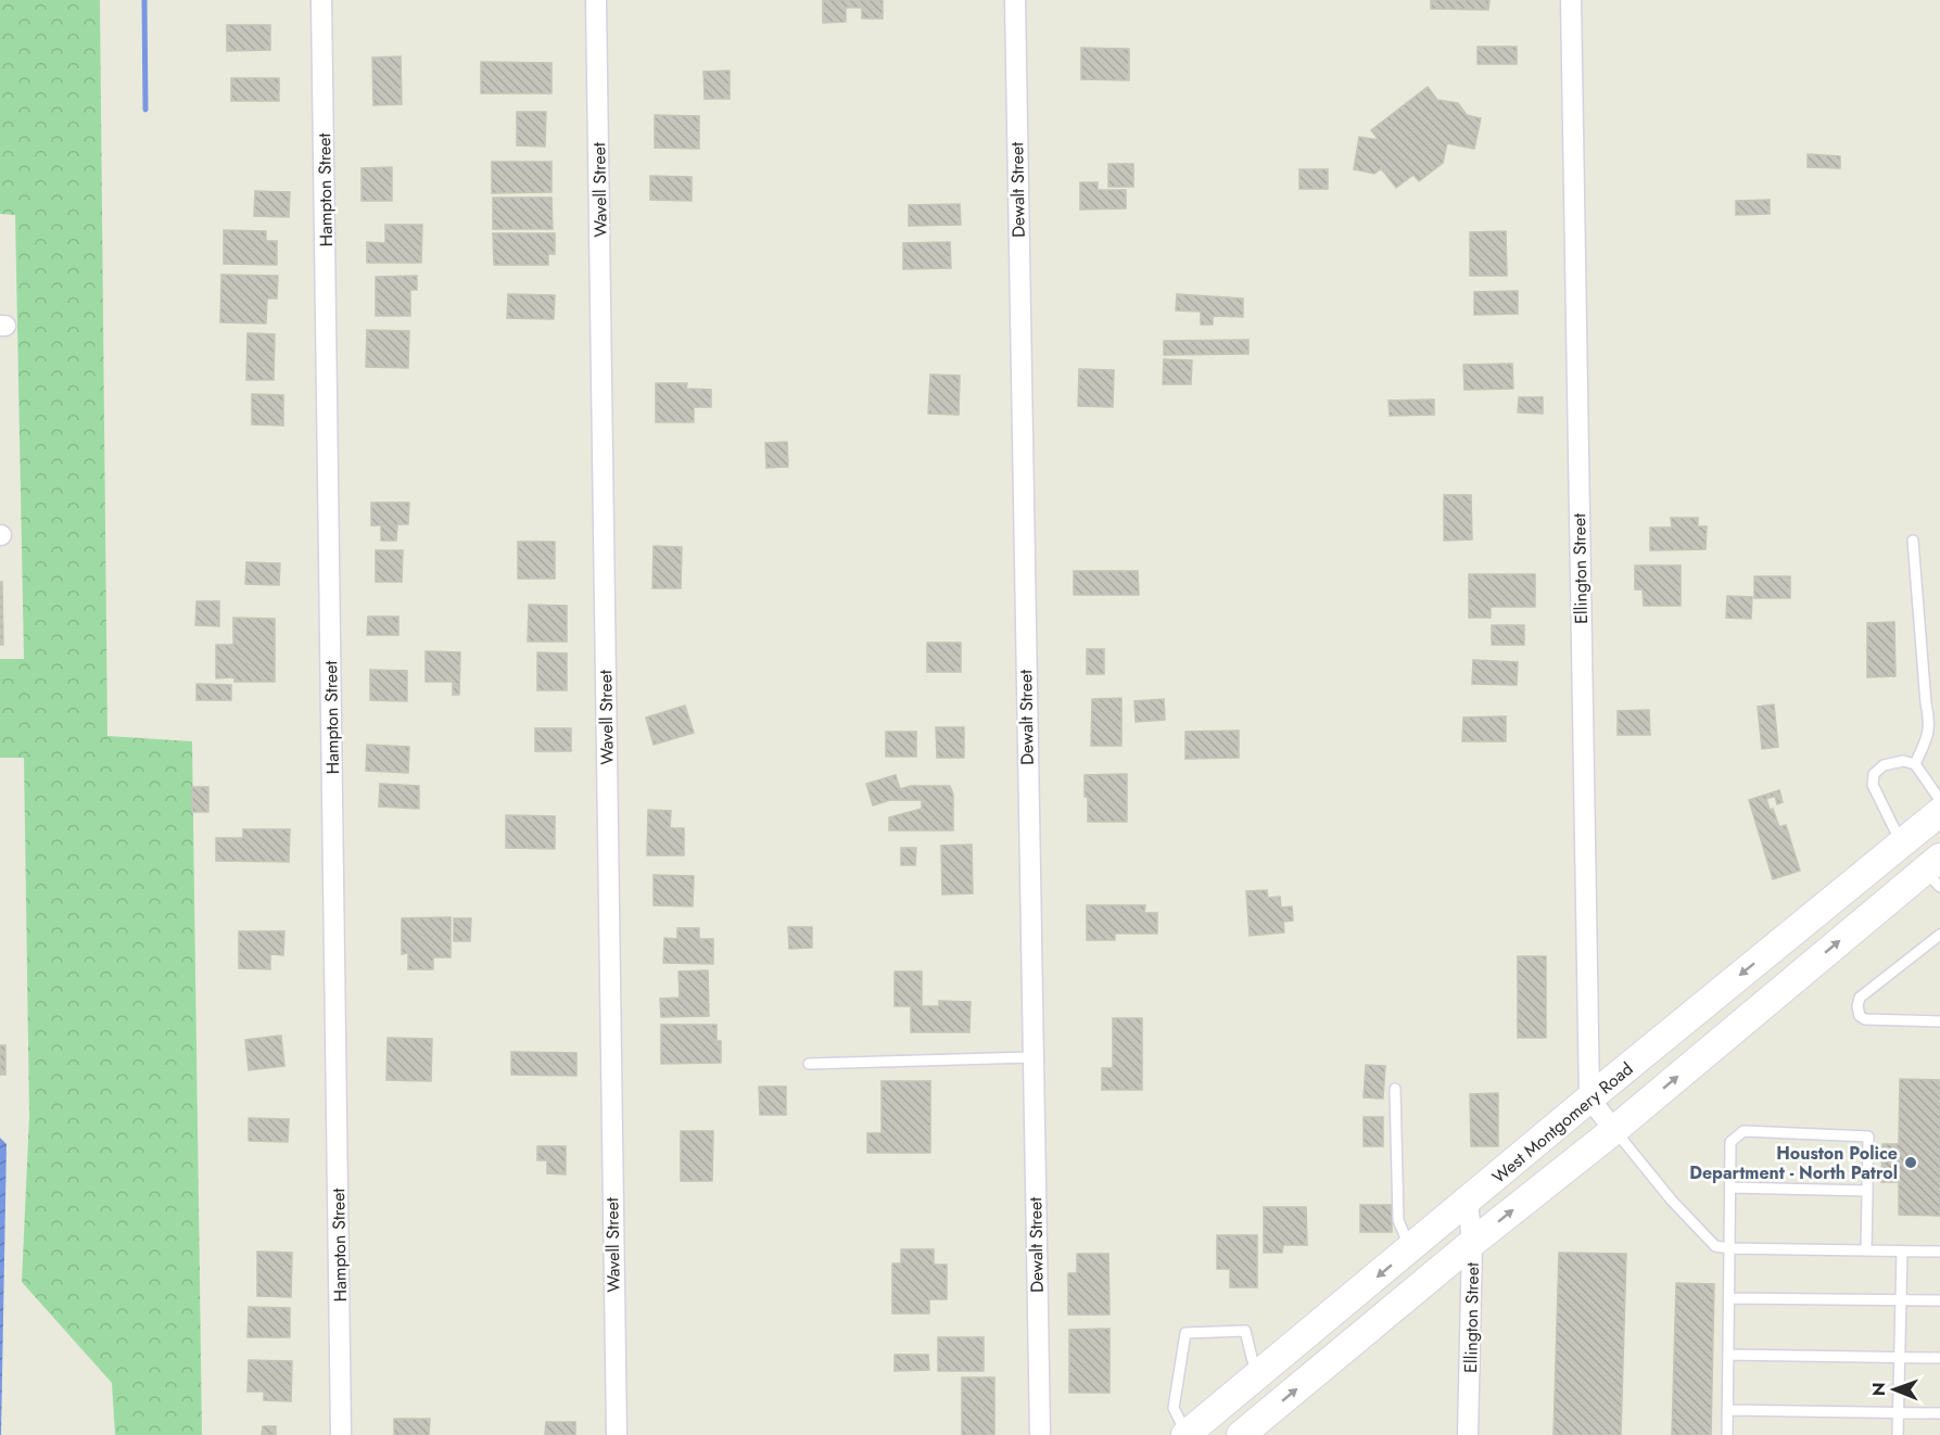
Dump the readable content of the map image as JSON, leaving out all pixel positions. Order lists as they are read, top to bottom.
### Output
{
  "streets": {
    "main road": ["West Montgomery Road"],
    "street": [
      "Hampton Street",
      "Wavell Street",
      "Dewalt Street",
      "Ellington Street"
    ]
  },
  "crossings": [
    ["Ellington Street", "West Montgomery Road"]
  ],
  "places": ["Houston Police Department - North Patrol"],
  "north": "left"
}
